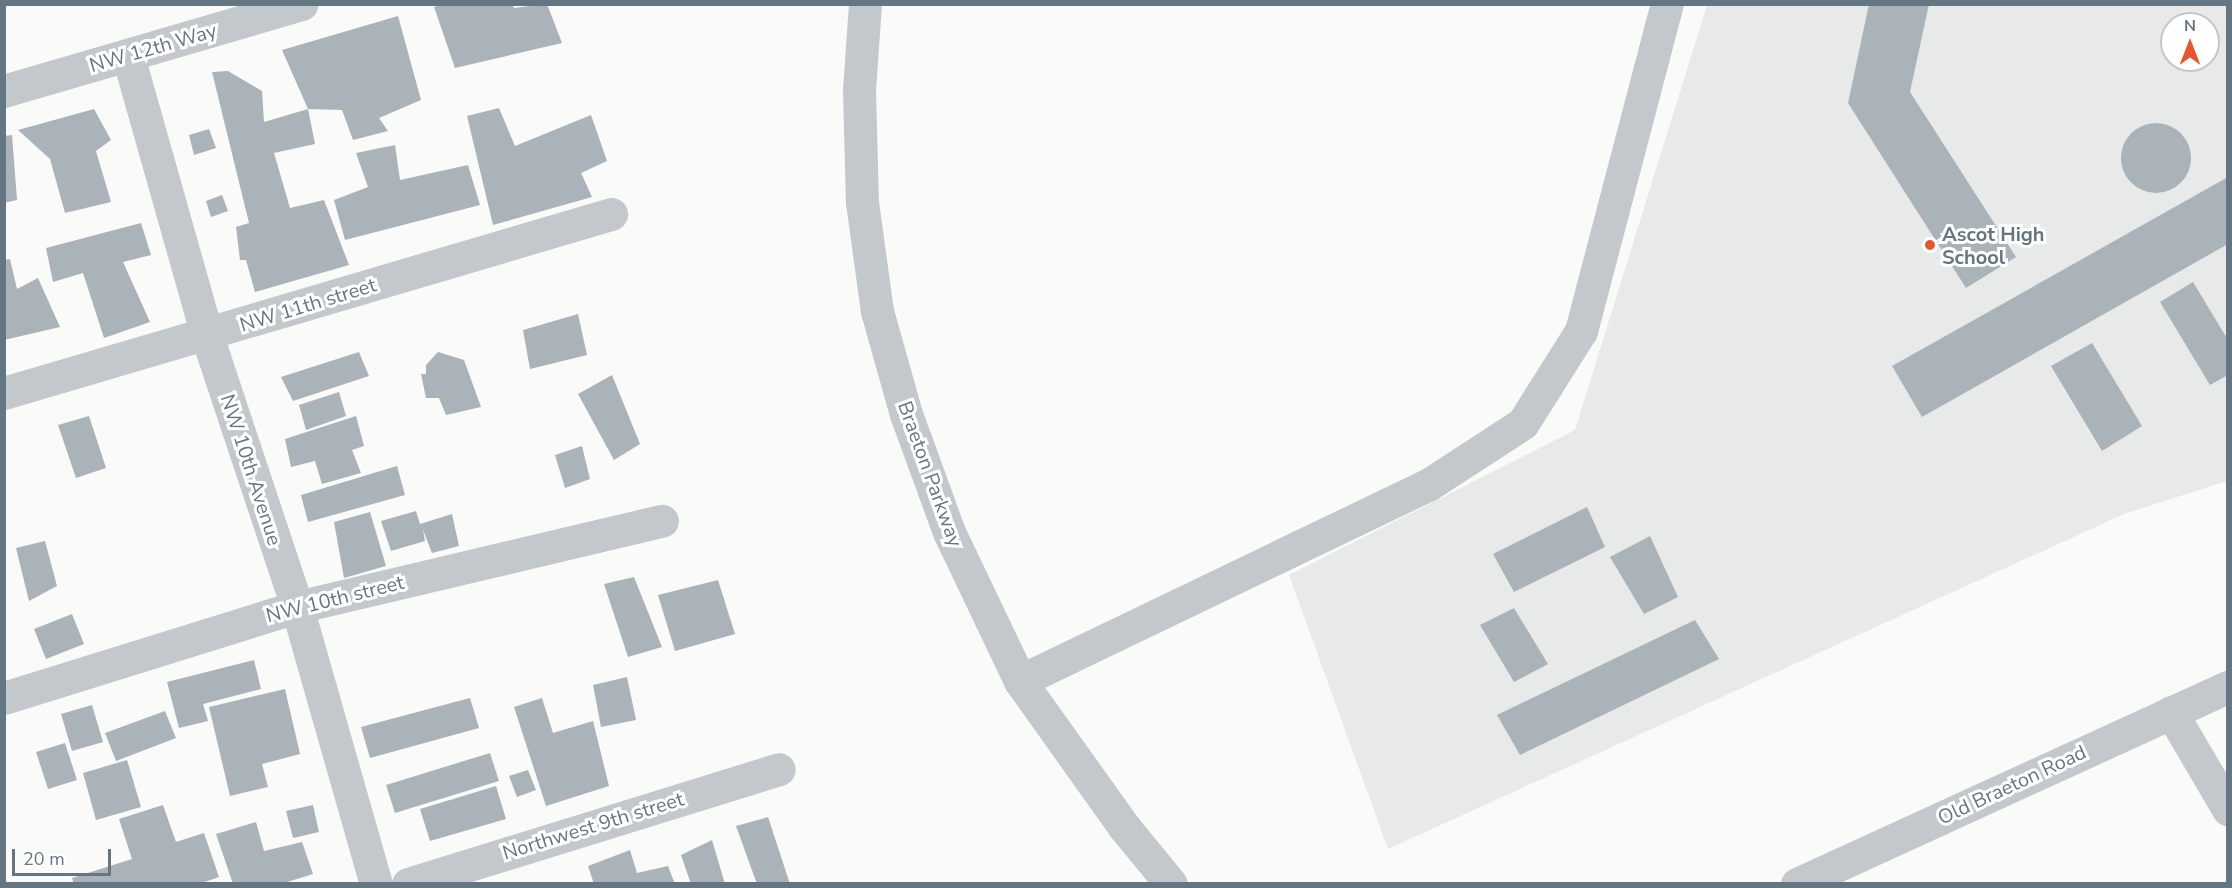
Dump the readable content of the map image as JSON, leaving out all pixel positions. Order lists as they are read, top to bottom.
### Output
{
  "streets": {
    "street": [
      "NW 12th Way",
      "NW 11th street",
      "NW 10th Avenue",
      "Braeton Parkway",
      "NW 10th street",
      "Old Braeton Road",
      "Northwest 9th street"
    ]
  },
  "crossings": [
    ["NW 12th Way", "NW 10th Avenue"],
    ["NW 11th street", "NW 10th Avenue"],
    ["NW 10th Avenue", "NW 10th street"]
  ],
  "places": ["Ascot High School"],
  "scale_bar": "20 m",
  "north": "top"
}
